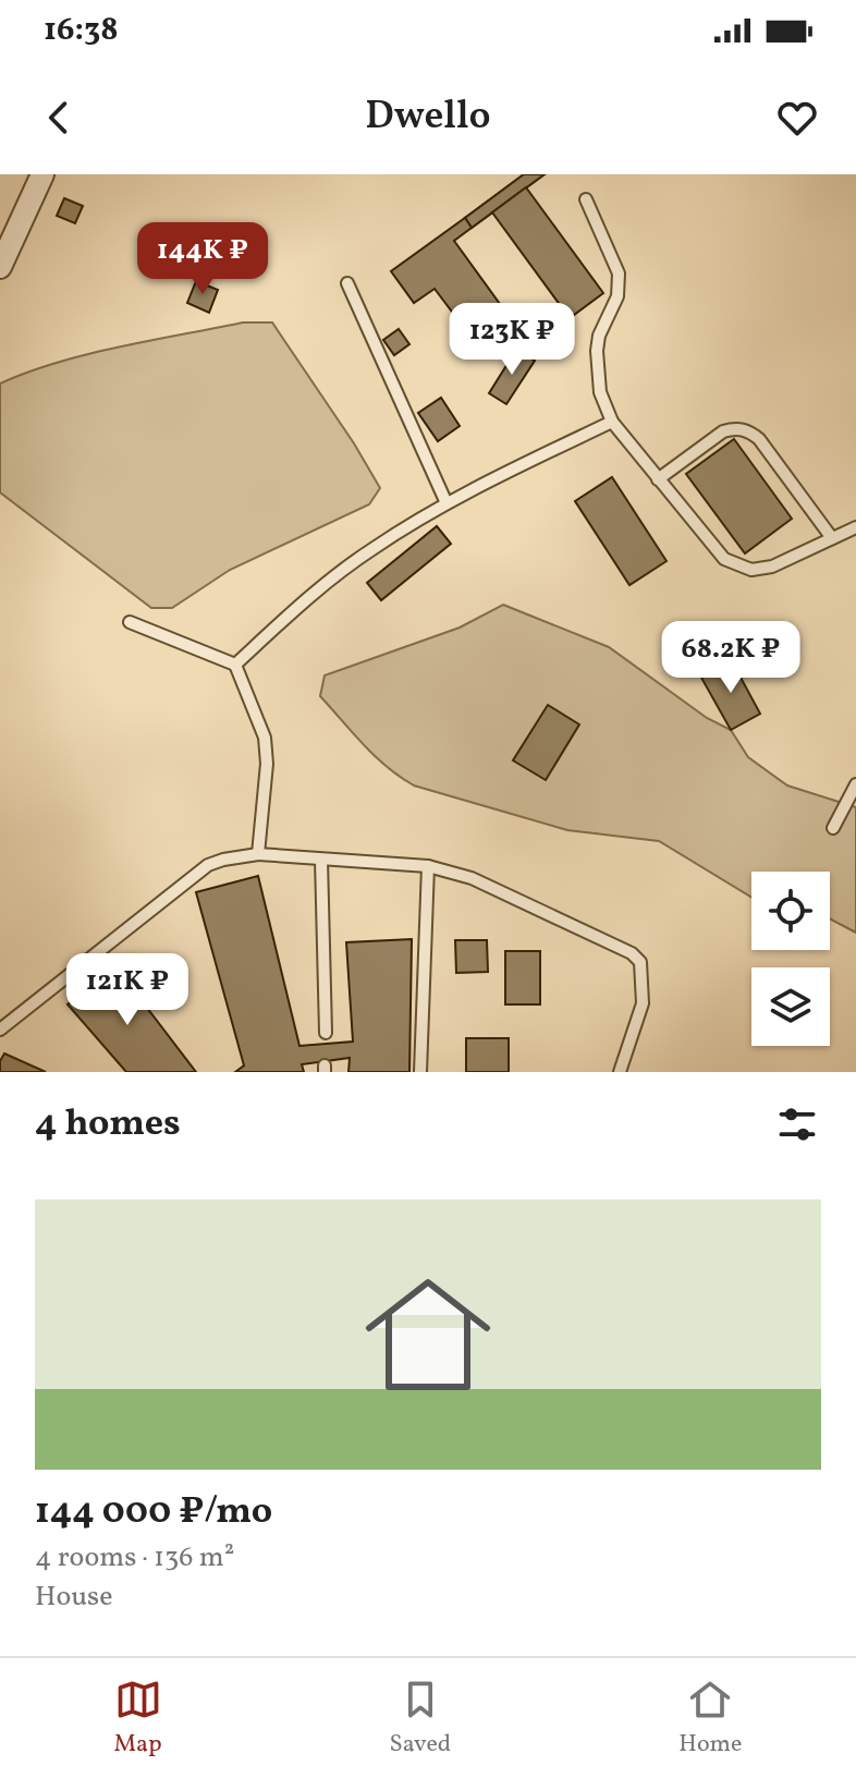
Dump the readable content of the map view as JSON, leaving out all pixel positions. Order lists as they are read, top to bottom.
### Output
{
  "page": {
    "status": "16:38",
    "header": "Dwello",
    "price": [
      "144K ₽",
      "123K ₽",
      "68.2K ₽",
      "121K ₽"
    ],
    "heading": "4 homes",
    "list": [
      {
        "name": "144 000 ₽/mo",
        "note": "4 rooms · 136 m² · House"
      }
    ],
    "tabs": ["Map", "Saved", "Home"]
  }
}
